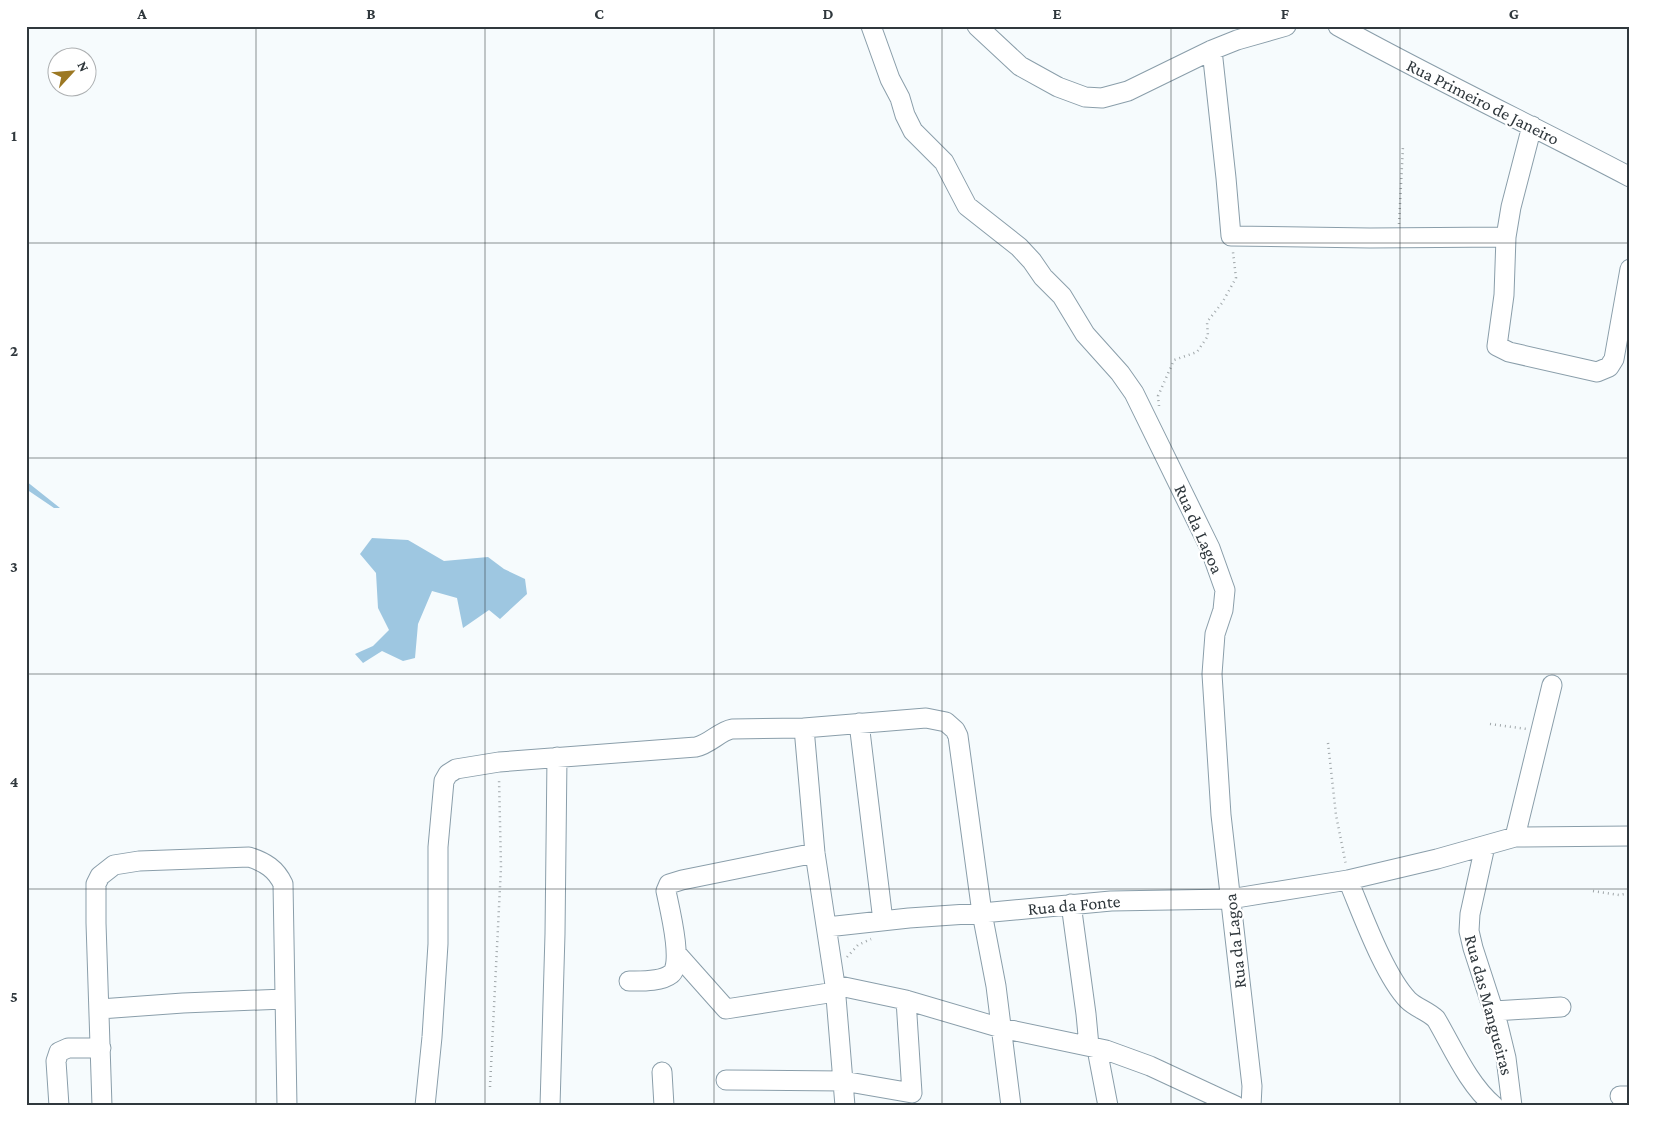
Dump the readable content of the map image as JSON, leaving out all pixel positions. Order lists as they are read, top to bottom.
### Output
{
  "streets": {
    "street": [
      "Rua Primeiro de Janeiro",
      "Rua da Lagoa",
      "Rua da Fonte",
      "Rua das Mangueiras"
    ]
  },
  "crossings": [
    ["Rua da Lagoa", "Rua da Fonte"],
    ["Rua da Fonte", "Rua das Mangueiras"]
  ],
  "north": "top right",
  "grid": {
    "columns": [
      "A",
      "B",
      "C",
      "D",
      "E",
      "F",
      "G"
    ],
    "rows": [
      "1",
      "2",
      "3",
      "4",
      "5"
    ]
  }
}
